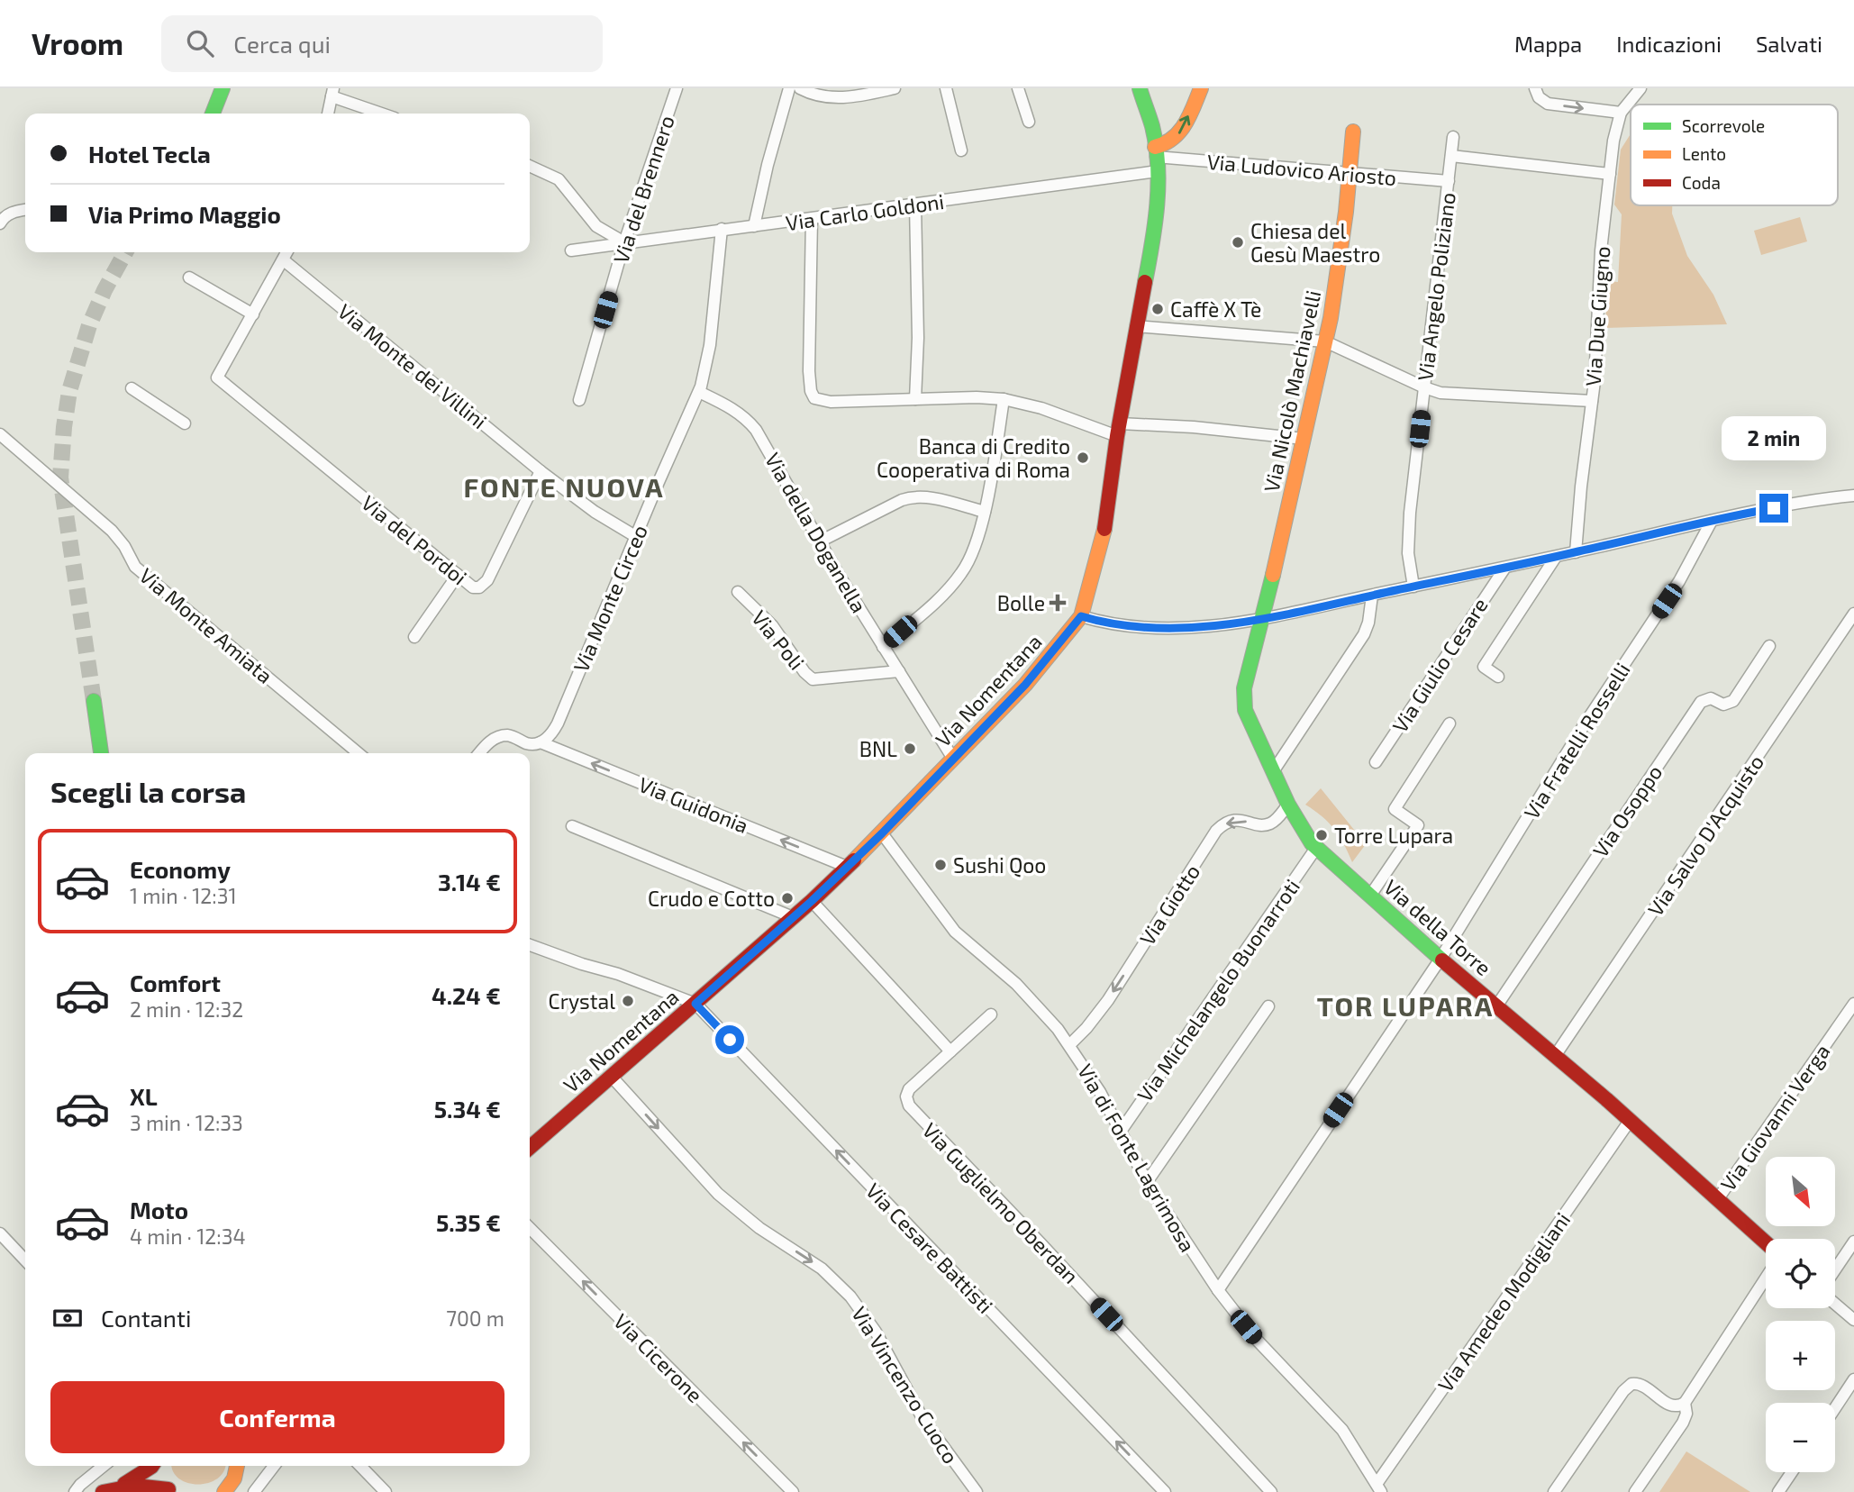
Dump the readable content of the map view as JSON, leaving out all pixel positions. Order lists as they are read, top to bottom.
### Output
{
  "streets": {
    "street": [
      "Via Ludovico Ariosto",
      "Via del Brennero",
      "Via Carlo Goldoni",
      "Via Angelo Poliziano",
      "Via Due Giugno",
      "Via Monte dei Villini",
      "Via Nicolò Machiavelli",
      "Via della Doganella",
      "Via del Pordoi",
      "Via Monte Circeo",
      "Via Monte Amiata",
      "Via Poli",
      "Via Giulio Cesare",
      "Via Nomentana",
      "Via Fratelli Rosselli",
      "Via Guidonia",
      "Via Osoppo",
      "Via Salvo D'Acquisto",
      "Via Giotto",
      "Via della Torre",
      "Via Michelangelo Buonarroti",
      "Via Giovanni Verga",
      "Via di Fonte Lagrimosa",
      "Via Guglielmo Oberdan",
      "Via Cesare Battisti",
      "Via Amedeo Modigliani",
      "Via Cicerone",
      "Via Vincenzo Cuoco"
    ]
  },
  "crossings": [
    ["Via Ludovico Ariosto", "Via Carlo Goldoni"],
    ["Via Ludovico Ariosto", "Via Angelo Poliziano"],
    ["Via Ludovico Ariosto", "Via Nicolò Machiavelli"],
    ["Via Ludovico Ariosto", "Via Nomentana"],
    ["Via del Brennero", "Via Carlo Goldoni"],
    ["Via Carlo Goldoni", "Via Monte Circeo"],
    ["Via Carlo Goldoni", "Via Nomentana"],
    ["Via Monte dei Villini", "Via del Pordoi"],
    ["Via Nicolò Machiavelli", "Via della Torre"],
    ["Via della Doganella", "Via Monte Circeo"],
    ["Via della Doganella", "Via Poli"],
    ["Via della Doganella", "Via Nomentana"],
    ["Via Monte Circeo", "Via Guidonia"],
    ["Via Nomentana", "Via Guidonia"],
    ["Via Nomentana", "Via di Fonte Lagrimosa"],
    ["Via Nomentana", "Via Cesare Battisti"],
    ["Via Nomentana", "Via Vincenzo Cuoco"],
    ["Via Fratelli Rosselli", "Via della Torre"],
    ["Via Fratelli Rosselli", "Via di Fonte Lagrimosa"],
    ["Via Osoppo", "Via della Torre"],
    ["Via Salvo D'Acquisto", "Via della Torre"],
    ["Via Giotto", "Via della Torre"],
    ["Via Giotto", "Via di Fonte Lagrimosa"],
    ["Via della Torre", "Via Michelangelo Buonarroti"],
    ["Via della Torre", "Via Giovanni Verga"],
    ["Via della Torre", "Via Amedeo Modigliani"],
    ["Via Michelangelo Buonarroti", "Via di Fonte Lagrimosa"],
    ["Via di Fonte Lagrimosa", "Via Amedeo Modigliani"]
  ],
  "one_way": [
    "Via Giotto",
    "Via Cesare Battisti",
    "Via Cicerone",
    "Via Vincenzo Cuoco"
  ],
  "districts": ["FONTE NUOVA", "TOR LUPARA"],
  "places": {
    "other": [
      "Chiesa del Gesù Maestro",
      "Caffè X Tè",
      "Banca di Credito Cooperativa di Roma",
      "BNL",
      "Torre Lupara",
      "Sushi Qoo",
      "Crudo e Cotto",
      "Crystal"
    ],
    "health": ["Bolle"]
  },
  "legend": ["Scorrevole", "Lento", "Coda"],
  "north": "bottom right",
  "page": {
    "header": "Vroom",
    "search": "Cerca qui",
    "nav": ["Mappa", "Indicazioni", "Salvati"],
    "banner": ["Hotel Tecla", "Via Primo Maggio"],
    "bubble": "2 min",
    "heading": "Scegli la corsa",
    "list": [
      {
        "name": "Economy",
        "note": "1 min · 12:31",
        "value": "3.14 €"
      },
      {
        "name": "Comfort",
        "note": "2 min · 12:32",
        "value": "4.24 €"
      },
      {
        "name": "XL",
        "note": "3 min · 12:33",
        "value": "5.34 €"
      },
      {
        "name": "Moto",
        "note": "4 min · 12:34",
        "value": "5.35 €"
      }
    ],
    "map_buttons": ["+", "−"],
    "pay": ["Contanti", "700 m"],
    "buttons": "Conferma"
  }
}
